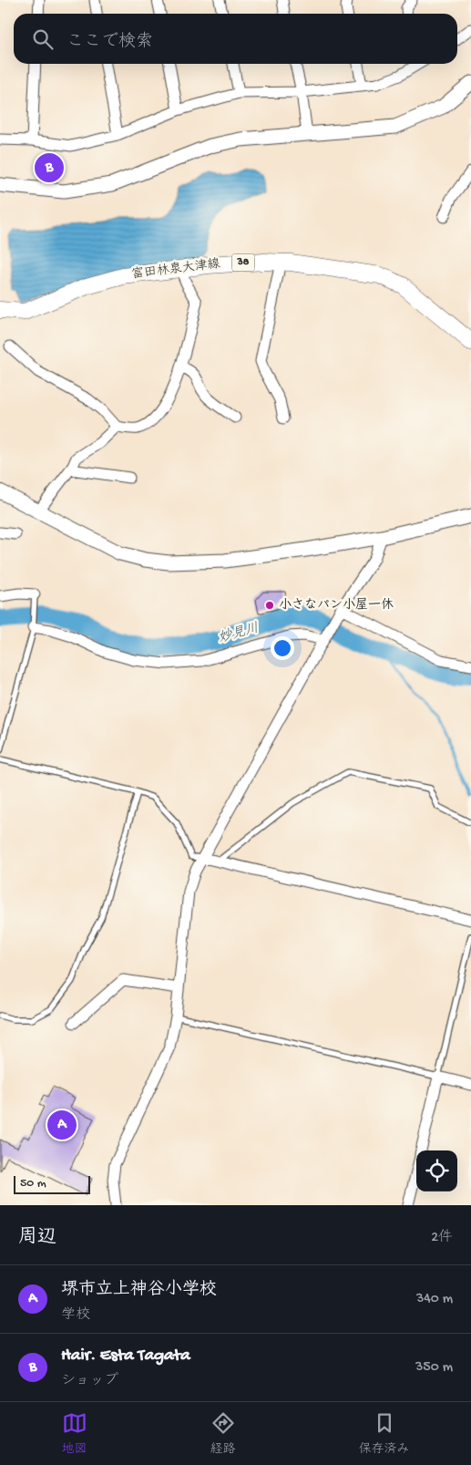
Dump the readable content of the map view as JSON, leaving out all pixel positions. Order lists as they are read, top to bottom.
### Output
{
  "streets": {
    "main road": ["38", "富田林泉大津線"]
  },
  "water": ["妙見川"],
  "places": ["小さなパン小屋一休"],
  "scale_bar": "50 m",
  "page": {
    "search": "ここで検索",
    "pins": ["B", "A"],
    "scale": "50 m",
    "heading": ["周辺", "2件"],
    "list": [
      {
        "mark": "A",
        "name": "堺市立上神谷小学校",
        "note": "学校",
        "value": "340 m"
      },
      {
        "mark": "B",
        "name": "Hair. Esta Tagata",
        "note": "ショップ",
        "value": "350 m"
      }
    ],
    "nav": ["地図", "経路", "保存済み"]
  }
}
